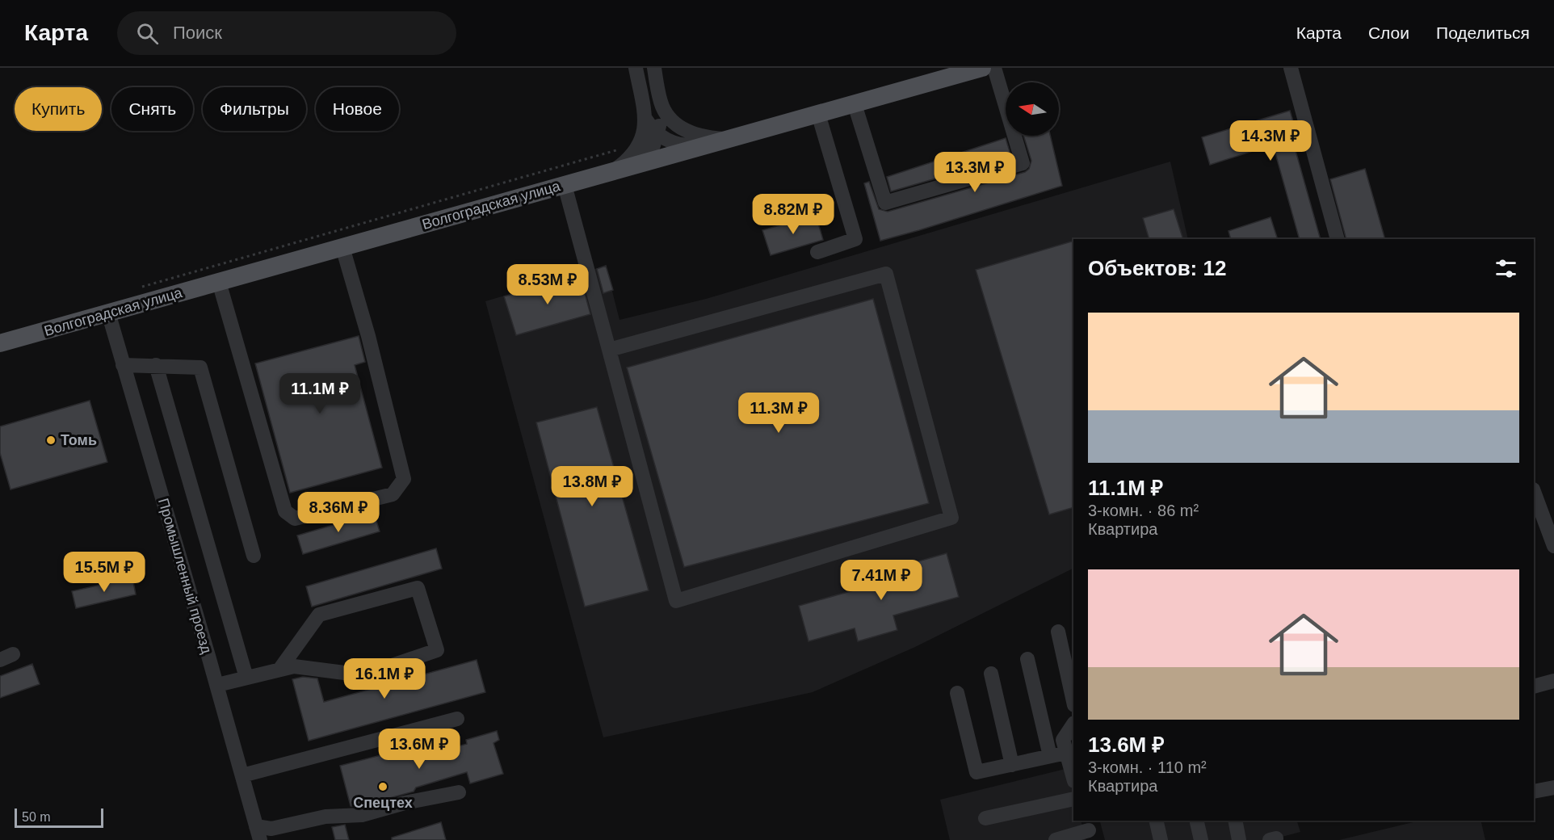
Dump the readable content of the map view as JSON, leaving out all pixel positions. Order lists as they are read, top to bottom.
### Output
{
  "streets": {
    "main road": ["Волгоградская улица"],
    "lane": ["Промышленный проезд"]
  },
  "crossings": [
    ["Волгоградская улица", "Промышленный проезд"]
  ],
  "places": ["Томь", "Спецтех"],
  "scale_bar": "50 m",
  "north": "left",
  "page": {
    "header": "Карта",
    "search": "Поиск",
    "nav": ["Карта", "Слои", "Поделиться"],
    "chip": [
      "Купить",
      "Снять",
      "Фильтры",
      "Новое"
    ],
    "price": [
      "14.3M ₽",
      "13.3M ₽",
      "8.82M ₽",
      "8.53M ₽",
      "11.1M ₽",
      "11.3M ₽",
      "13.8M ₽",
      "8.36M ₽",
      "15.5M ₽",
      "7.41M ₽",
      "16.1M ₽",
      "13.6M ₽"
    ],
    "heading": "Объектов: 12",
    "list": [
      {
        "name": "11.1M ₽",
        "note": "3-комн. · 86 m² · Квартира"
      },
      {
        "name": "13.6M ₽",
        "note": "3-комн. · 110 m² · Квартира"
      }
    ],
    "scale": "50 m"
  }
}
